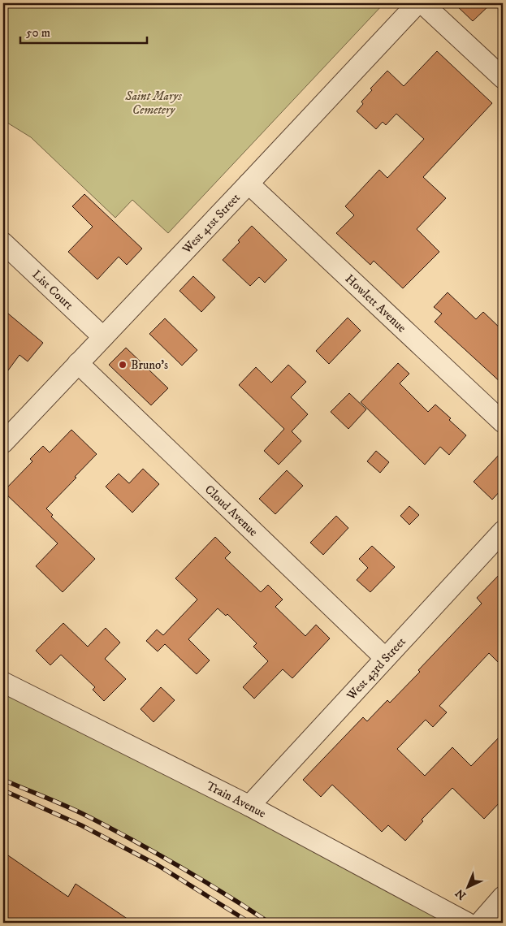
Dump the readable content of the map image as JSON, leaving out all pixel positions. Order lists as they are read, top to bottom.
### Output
{
  "streets": {
    "street": [
      "West 41st Street",
      "List Court",
      "Howlett Avenue",
      "Cloud Avenue",
      "West 43rd Street",
      "Train Avenue"
    ]
  },
  "crossings": [
    ["West 41st Street", "List Court"],
    ["West 41st Street", "Howlett Avenue"],
    ["West 41st Street", "Cloud Avenue"],
    ["Cloud Avenue", "West 43rd Street"],
    ["West 43rd Street", "Train Avenue"]
  ],
  "parks": ["Saint Marys Cemetery"],
  "places": ["Bruno's"],
  "scale_bar": "50 m",
  "north": "bottom left"
}
